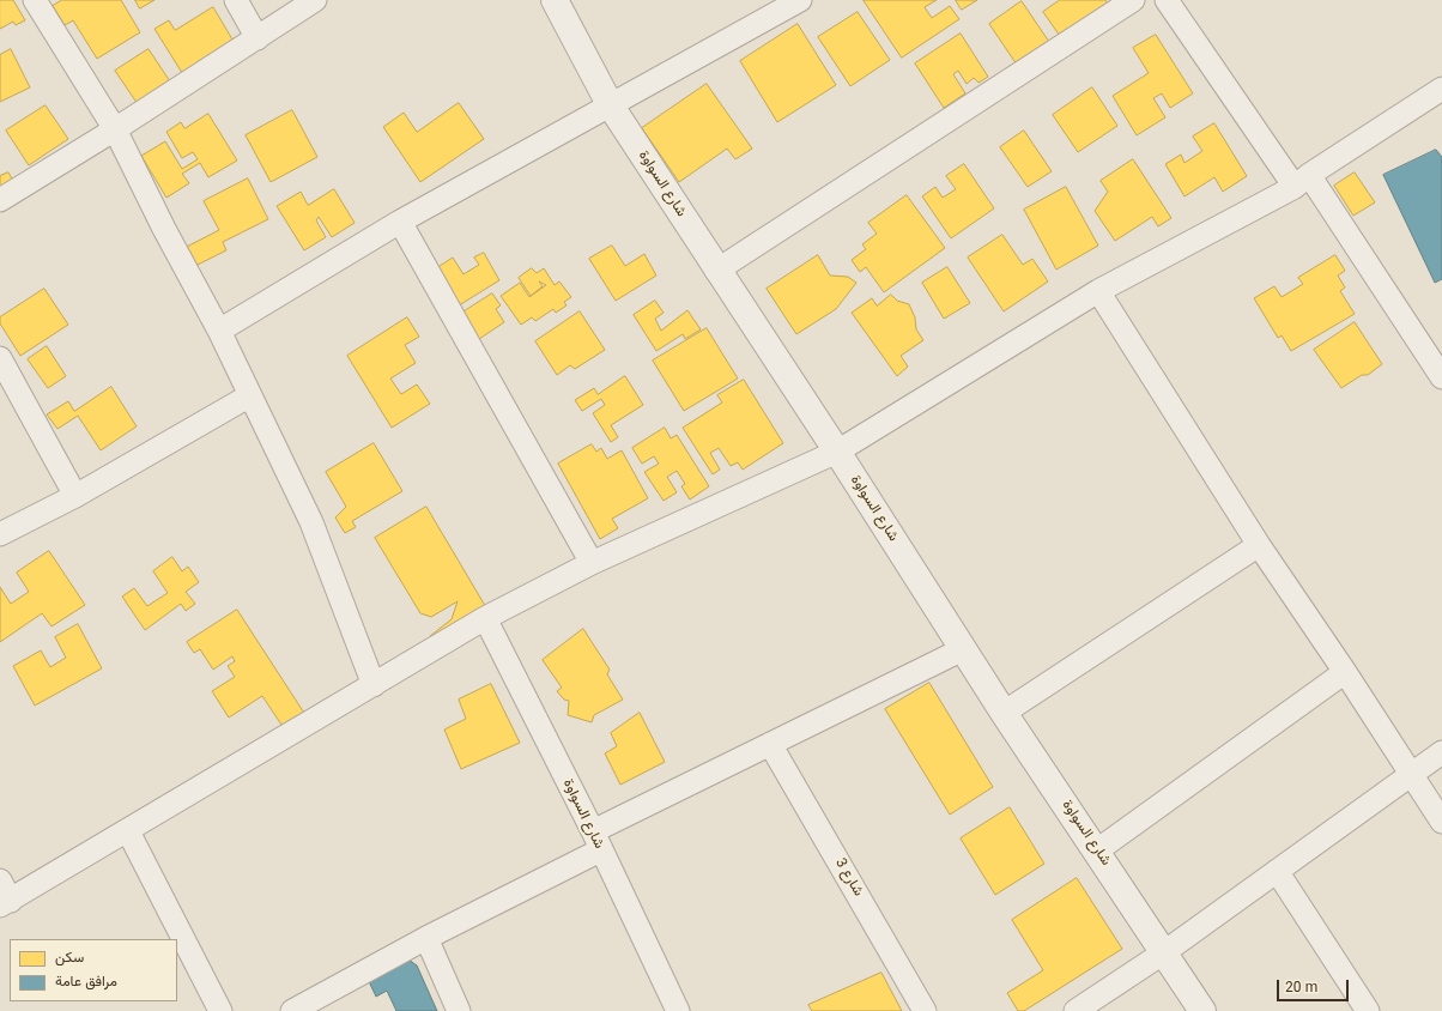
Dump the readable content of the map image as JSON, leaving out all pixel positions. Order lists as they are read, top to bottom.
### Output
{
  "streets": {
    "street": ["شارع السواوة", "شارع 3"]
  },
  "legend": ["سكن", "مرافق عامة"],
  "scale_bar": "20 m"
}
